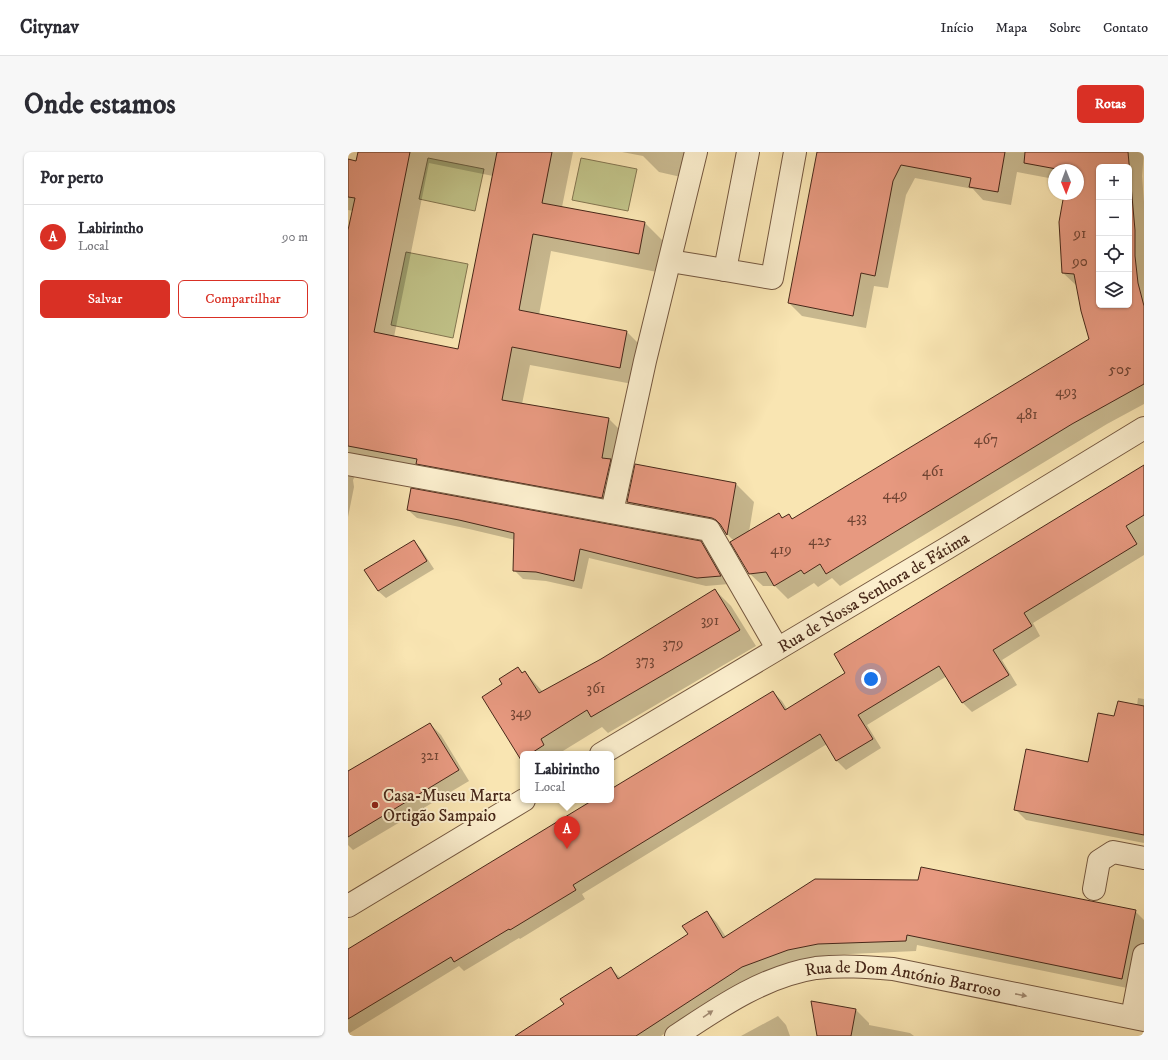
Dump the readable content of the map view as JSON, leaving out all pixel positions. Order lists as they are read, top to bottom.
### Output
{
  "streets": {
    "street": ["Rua de Nossa Senhora de Fátima", "Rua de Dom António Barroso"]
  },
  "one_way": ["Rua de Dom António Barroso"],
  "places": ["Casa-Museu Marta Ortigão Sampaio"],
  "house_numbers": [
    "91",
    "90",
    "505",
    "493",
    "481",
    "467",
    "461",
    "449",
    "433",
    "425",
    "419",
    "391",
    "379",
    "373",
    "361",
    "349",
    "321"
  ],
  "north": "bottom",
  "page": {
    "header": "Citynav",
    "nav": [
      "Início",
      "Mapa",
      "Sobre",
      "Contato"
    ],
    "buttons": [
      "Rotas",
      ["Salvar", "Compartilhar"]
    ],
    "title": "Onde estamos",
    "heading": "Por perto",
    "map_buttons": ["+", "−"],
    "list": [
      {
        "mark": "A",
        "name": "Labirintho",
        "note": "Local",
        "value": "90 m"
      }
    ],
    "popup": ["Labirintho", "Local"],
    "pins": "A"
  }
}
